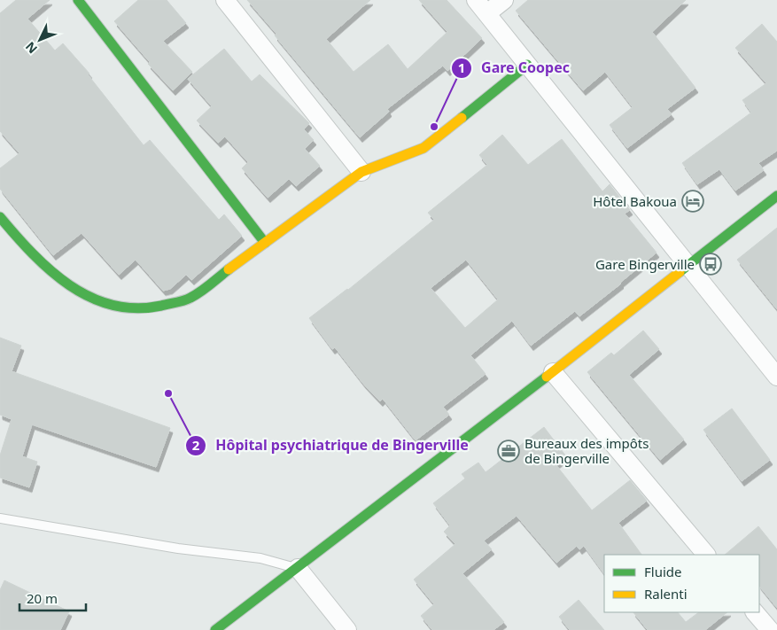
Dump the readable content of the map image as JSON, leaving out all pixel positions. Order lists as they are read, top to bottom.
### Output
{
  "places": {
    "other": ["Gare Coopec", "Hôpital psychiatrique de Bingerville"],
    "hotel": ["Hôtel Bakoua"],
    "bus stop": ["Gare Bingerville"],
    "office": ["Bureaux des impôts de Bingerville"]
  },
  "legend": ["Fluide", "Ralenti"],
  "scale_bar": "20 m",
  "north": "bottom left"
}
